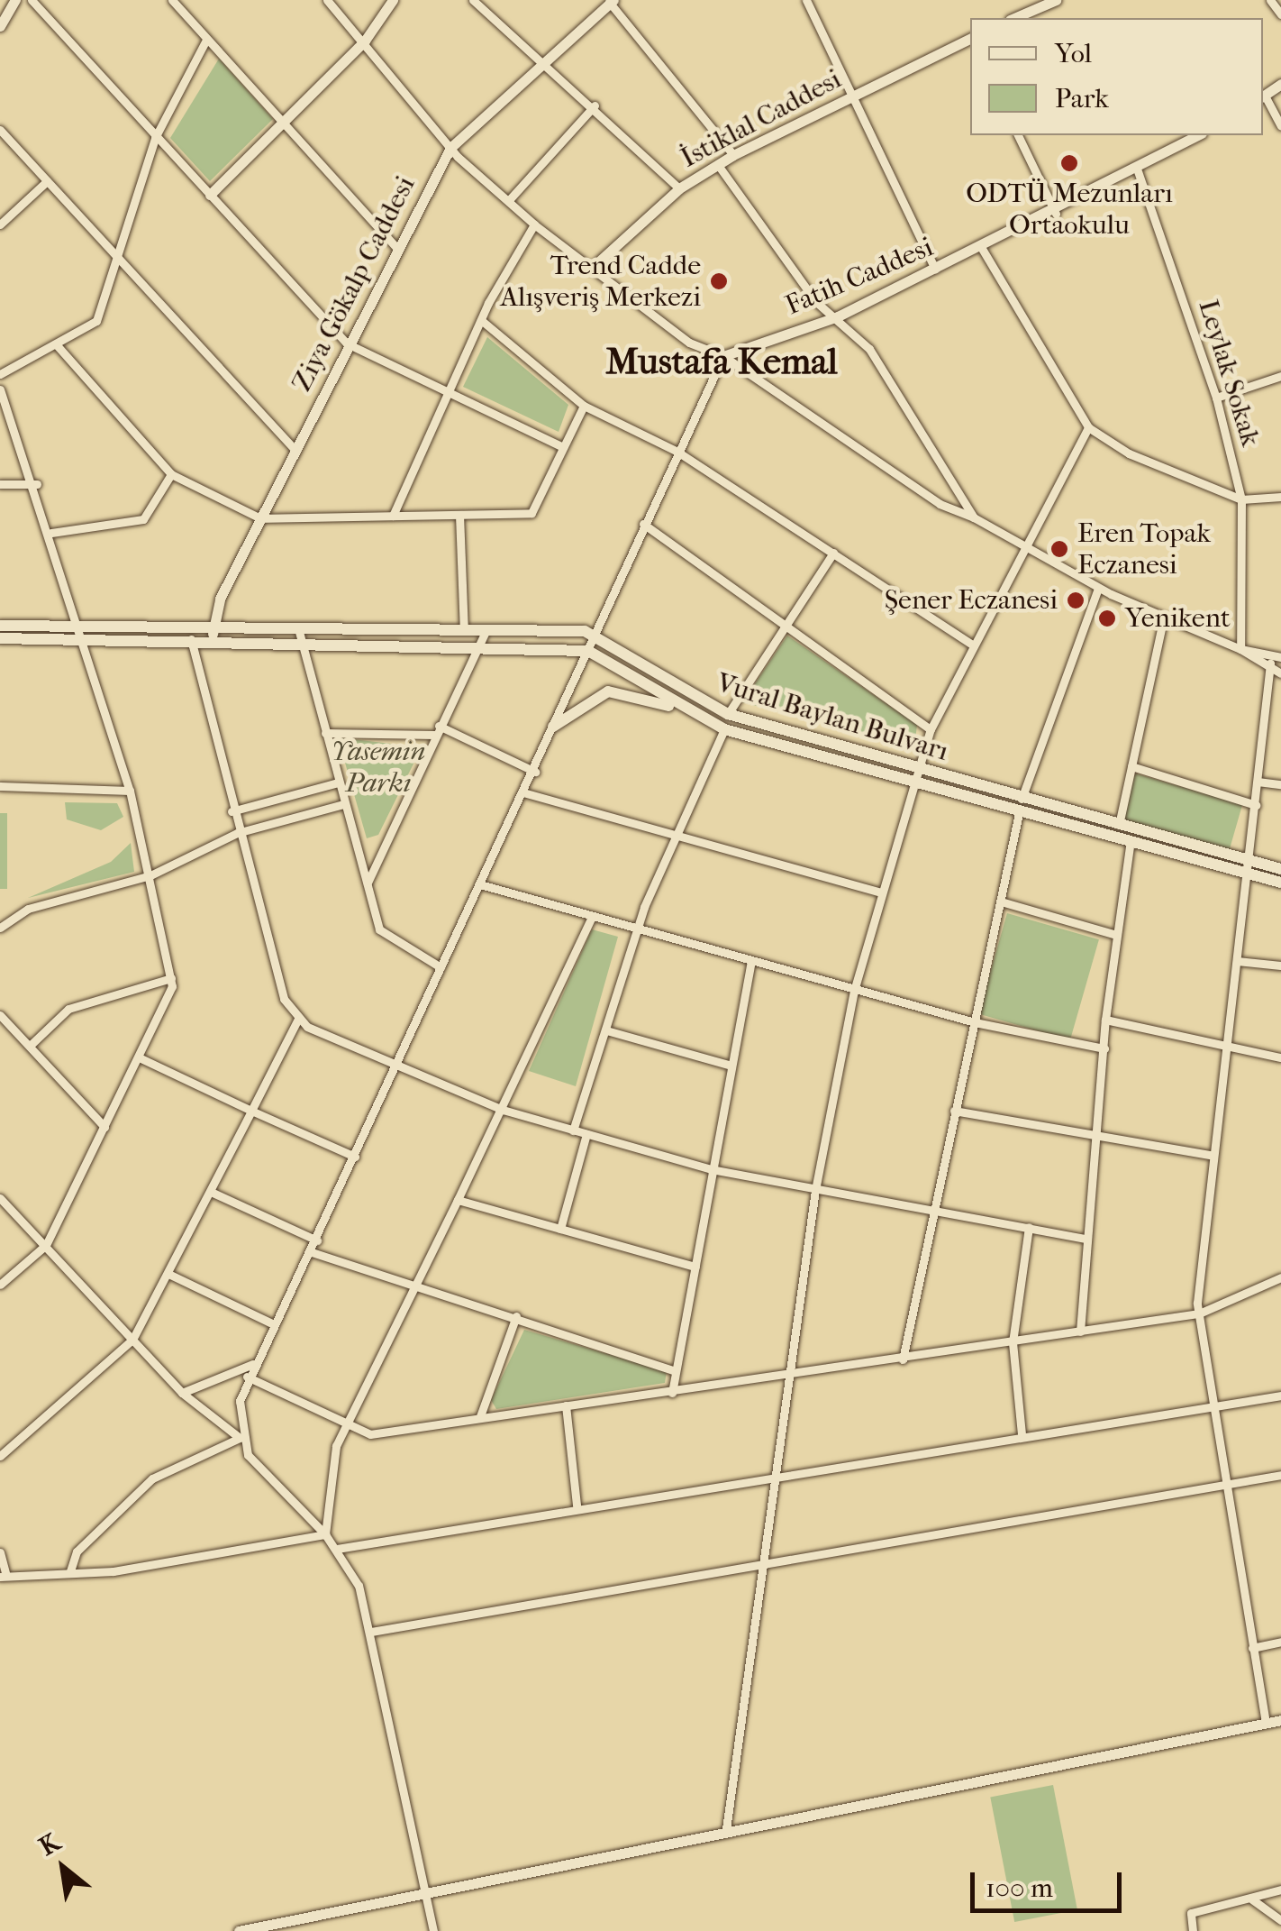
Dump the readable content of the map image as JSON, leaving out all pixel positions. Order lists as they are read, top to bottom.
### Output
{
  "streets": {
    "main road": ["Vural Baylan Bulvarı"],
    "street": [
      "İstiklal Caddesi",
      "Fatih Caddesi",
      "Ziya Gökalp Caddesi",
      "Leylak Sokak"
    ]
  },
  "crossings": [
    ["Fatih Caddesi", "Leylak Sokak"],
    ["Ziya Gökalp Caddesi", "Vural Baylan Bulvarı"]
  ],
  "districts": ["Mustafa Kemal"],
  "parks": ["Yasemin Parkı"],
  "places": [
    "ODTÜ Mezunları Ortaokulu",
    "Trend Cadde Alışveriş Merkezi",
    "Eren Topak Eczanesi",
    "Şener Eczanesi",
    "Yenikent"
  ],
  "legend": ["Yol", "Park"],
  "scale_bar": "100 m",
  "north": "top left"
}
